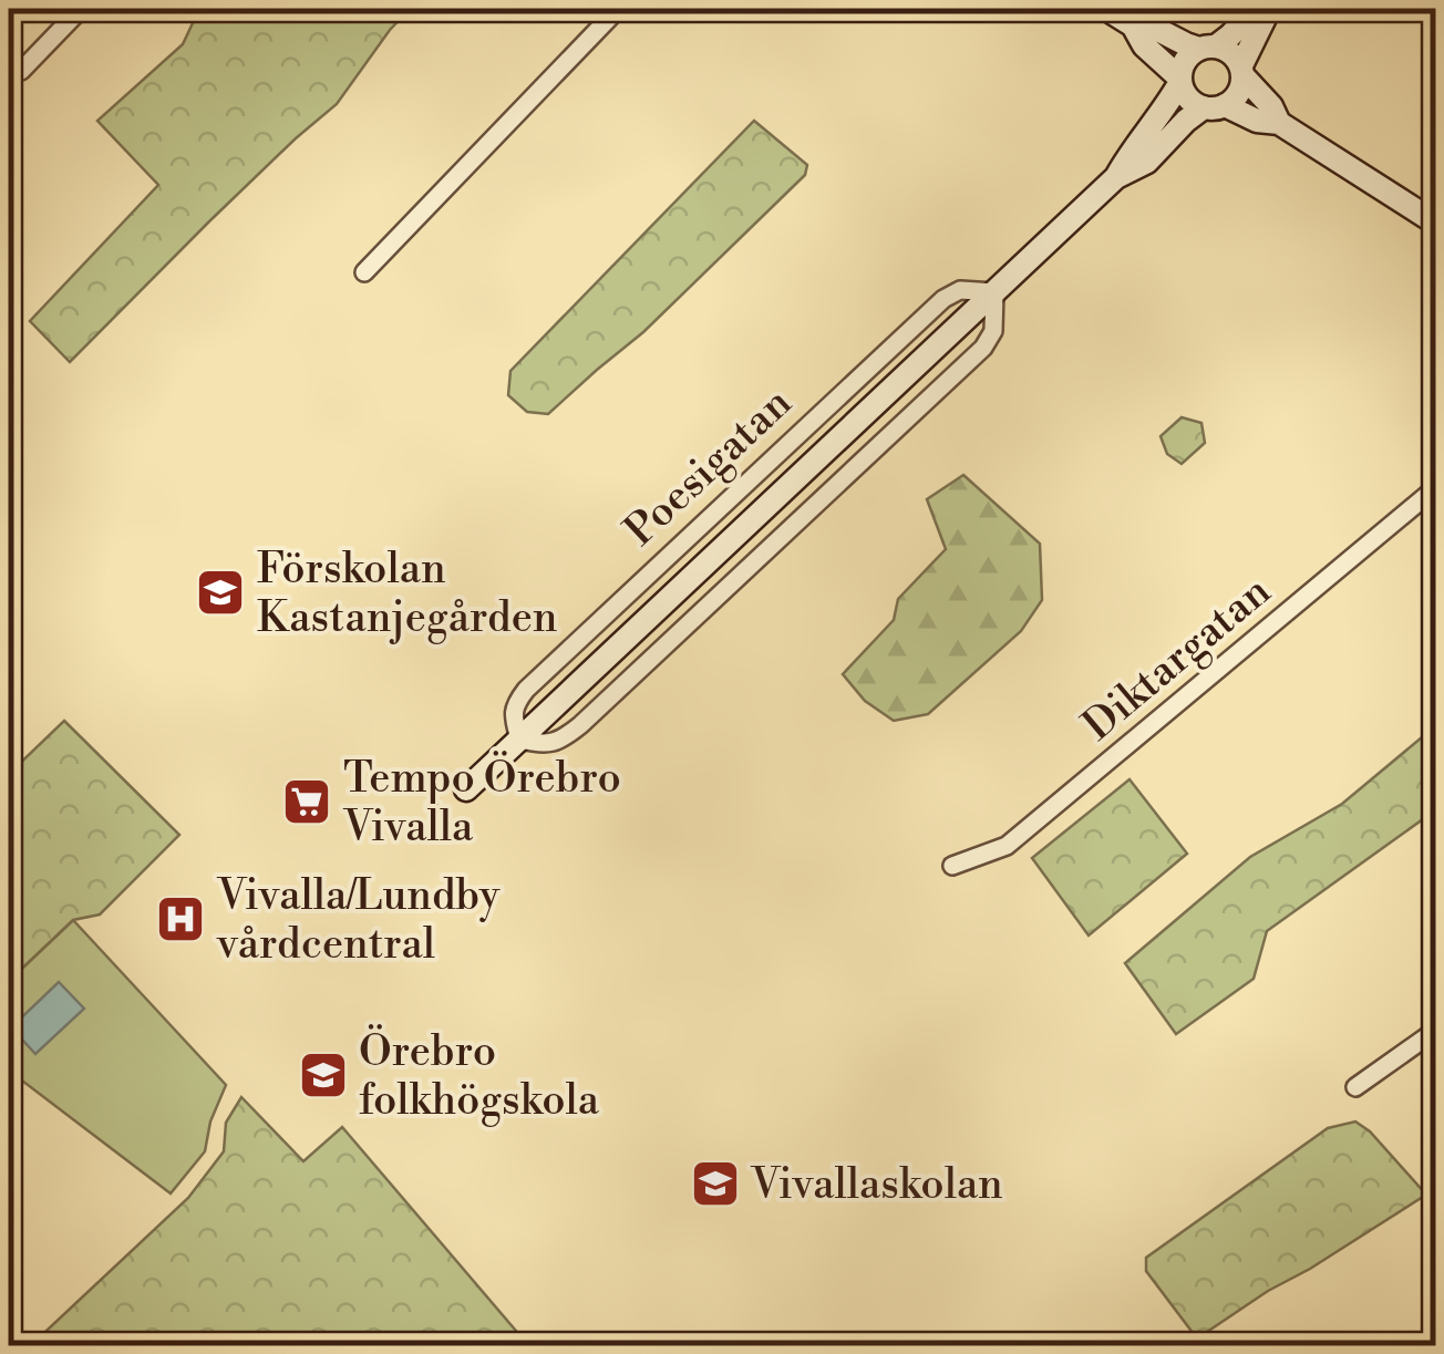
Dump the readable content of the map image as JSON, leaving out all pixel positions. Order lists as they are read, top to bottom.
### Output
{
  "streets": {
    "street": ["Poesigatan", "Diktargatan"]
  },
  "places": {
    "school or university": ["Förskolan Kastanjegården", "Örebro folkhögskola", "Vivallaskolan"],
    "supermarket": ["Tempo Örebro Vivalla"],
    "hospital": ["Vivalla/Lundby vårdcentral"]
  }
}
